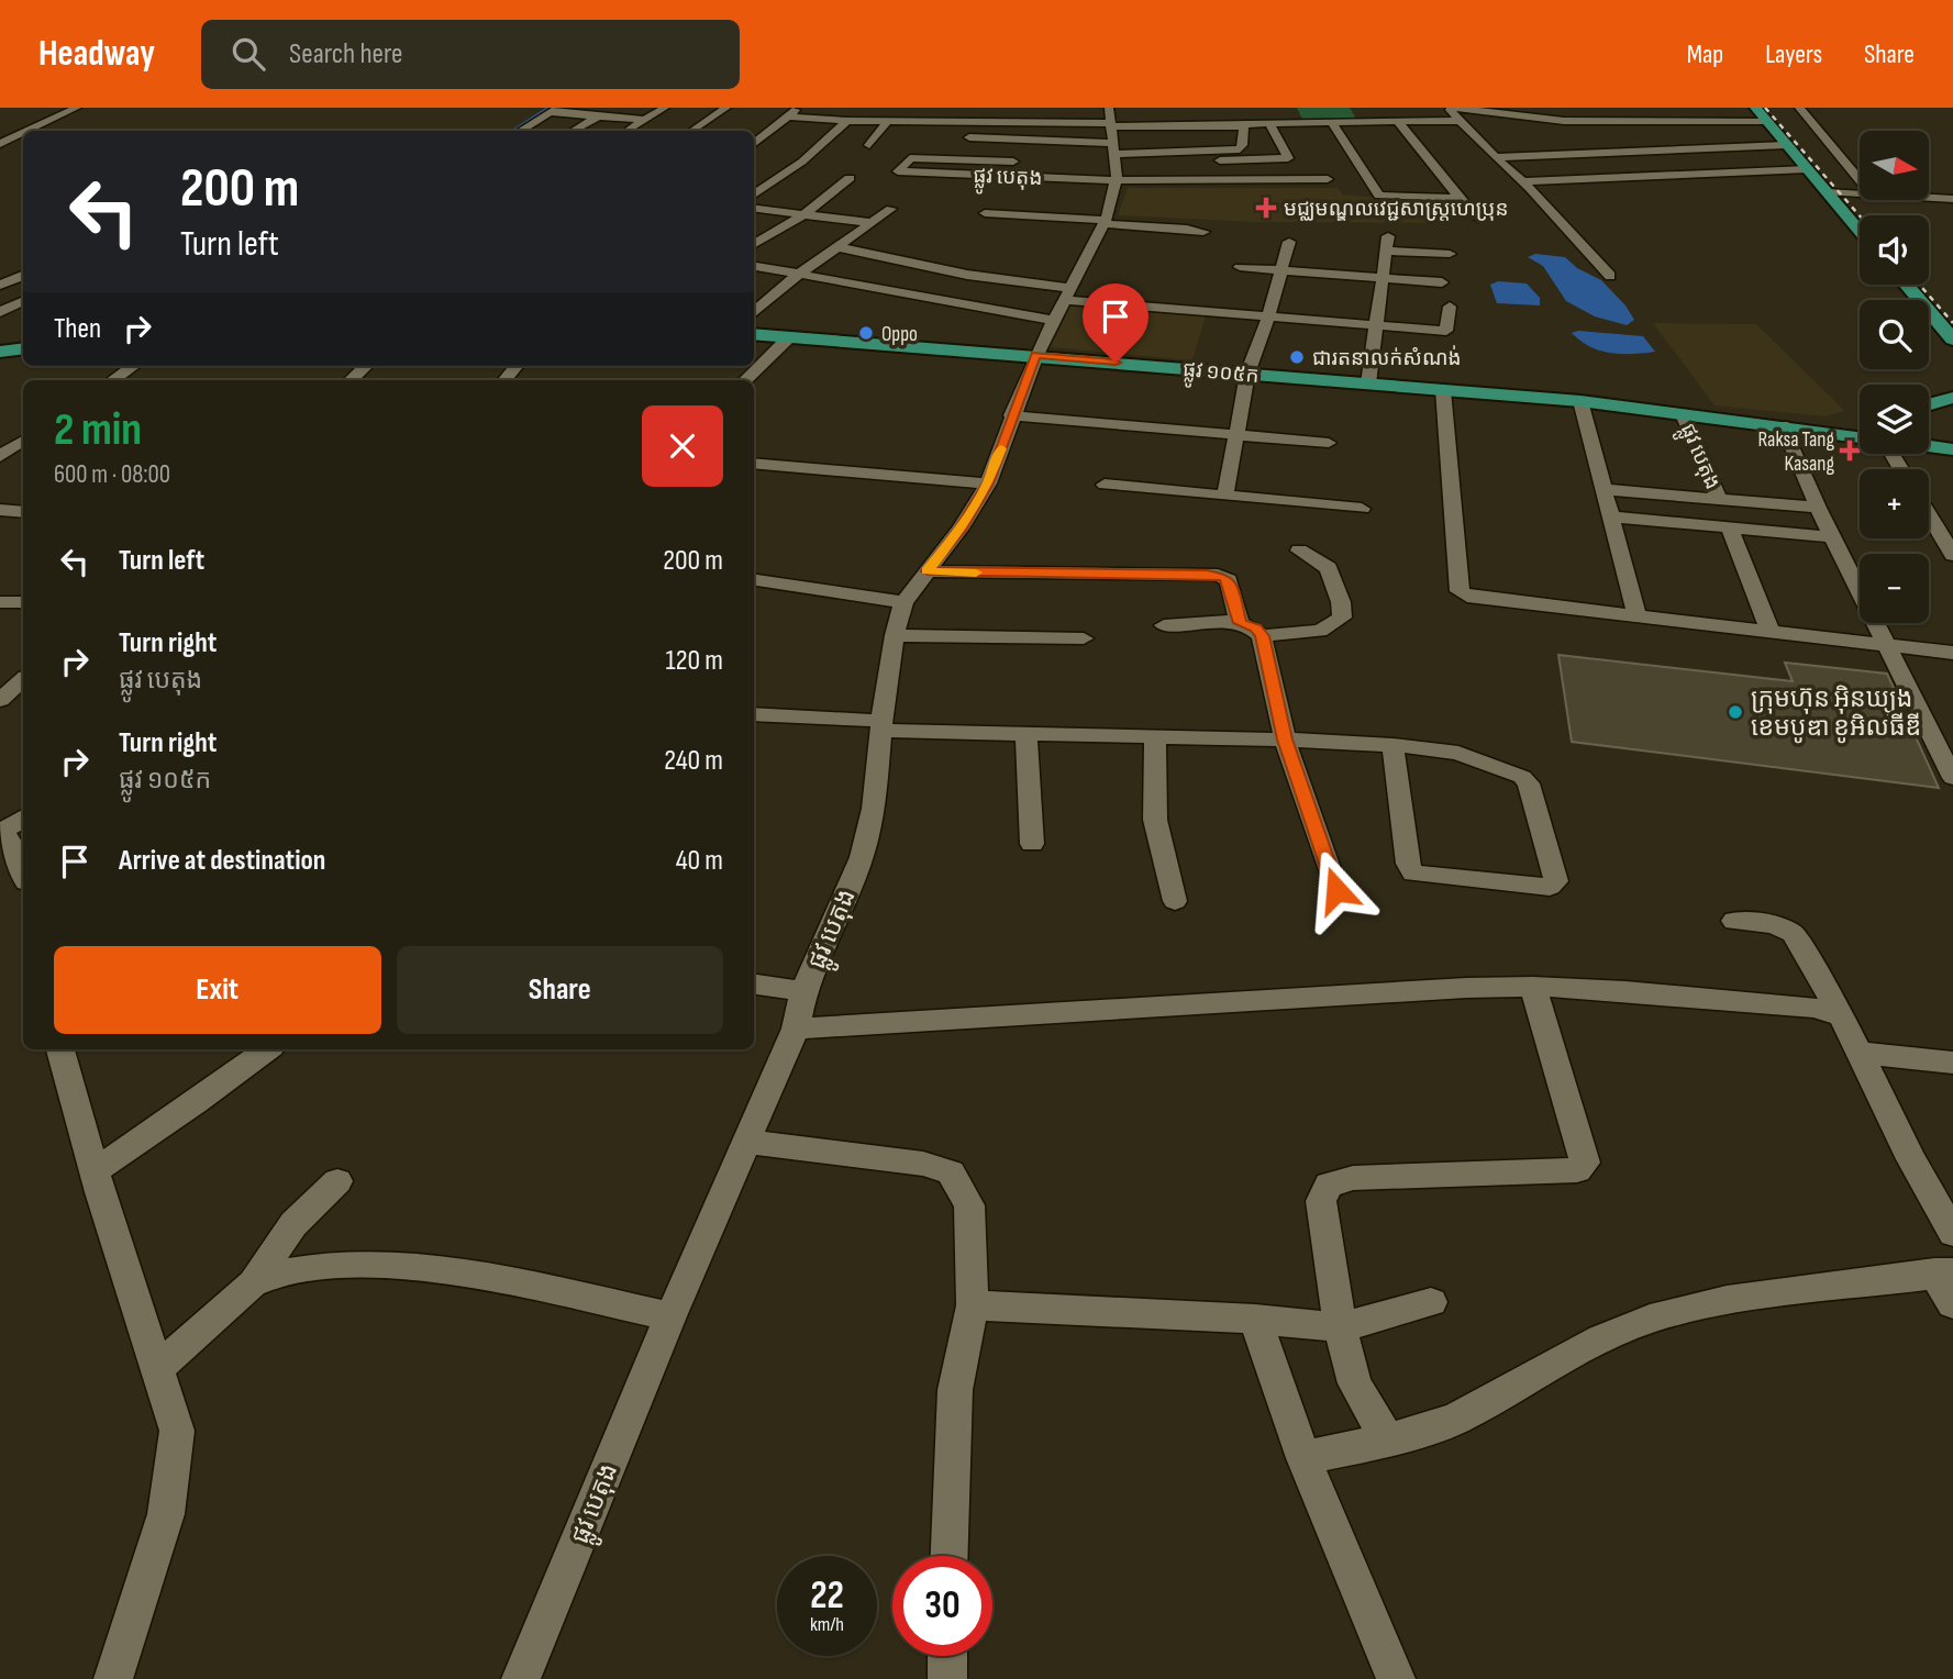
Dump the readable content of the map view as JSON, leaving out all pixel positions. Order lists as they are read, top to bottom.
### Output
{
  "streets": {
    "main road": ["ផ្លូវ ១០៥ក"],
    "street": ["ផ្លូវ បេតុង"]
  },
  "crossings": [
    ["ផ្លូវ បេតុង", "ផ្លូវ ១០៥ក"]
  ],
  "places": {
    "health": ["មជ្ឈមណ្ឌលវេជ្ជសាស្ត្រហេប្រុន", "Raksa Tang Kasang"],
    "other": ["Oppo", "ជារតនាលក់សំណង់", "ក្រុមហ៊ុន អ៊ិនឃ្យុង ខេមបូឌា ខូអិលធីឌី"]
  },
  "north": "right",
  "page": {
    "header": "Headway",
    "search": "Search here",
    "nav": ["Map", "Layers", "Share"],
    "map_buttons": ["+", "−"],
    "turn": ["200 m", "Turn left"],
    "then": "Then",
    "heading": ["2 min", "600 m · 08:00"],
    "list": [
      {
        "name": "Turn left",
        "value": "200 m"
      },
      {
        "name": "Turn right",
        "note": "ផ្លូវ បេតុង",
        "value": "120 m"
      },
      {
        "name": "Turn right",
        "note": "ផ្លូវ ១០៥ក",
        "value": "240 m"
      },
      {
        "name": "Arrive at destination",
        "value": "40 m"
      }
    ],
    "buttons": ["Exit", "Share"],
    "speed": "22 km/h",
    "limit": "30"
  }
}
